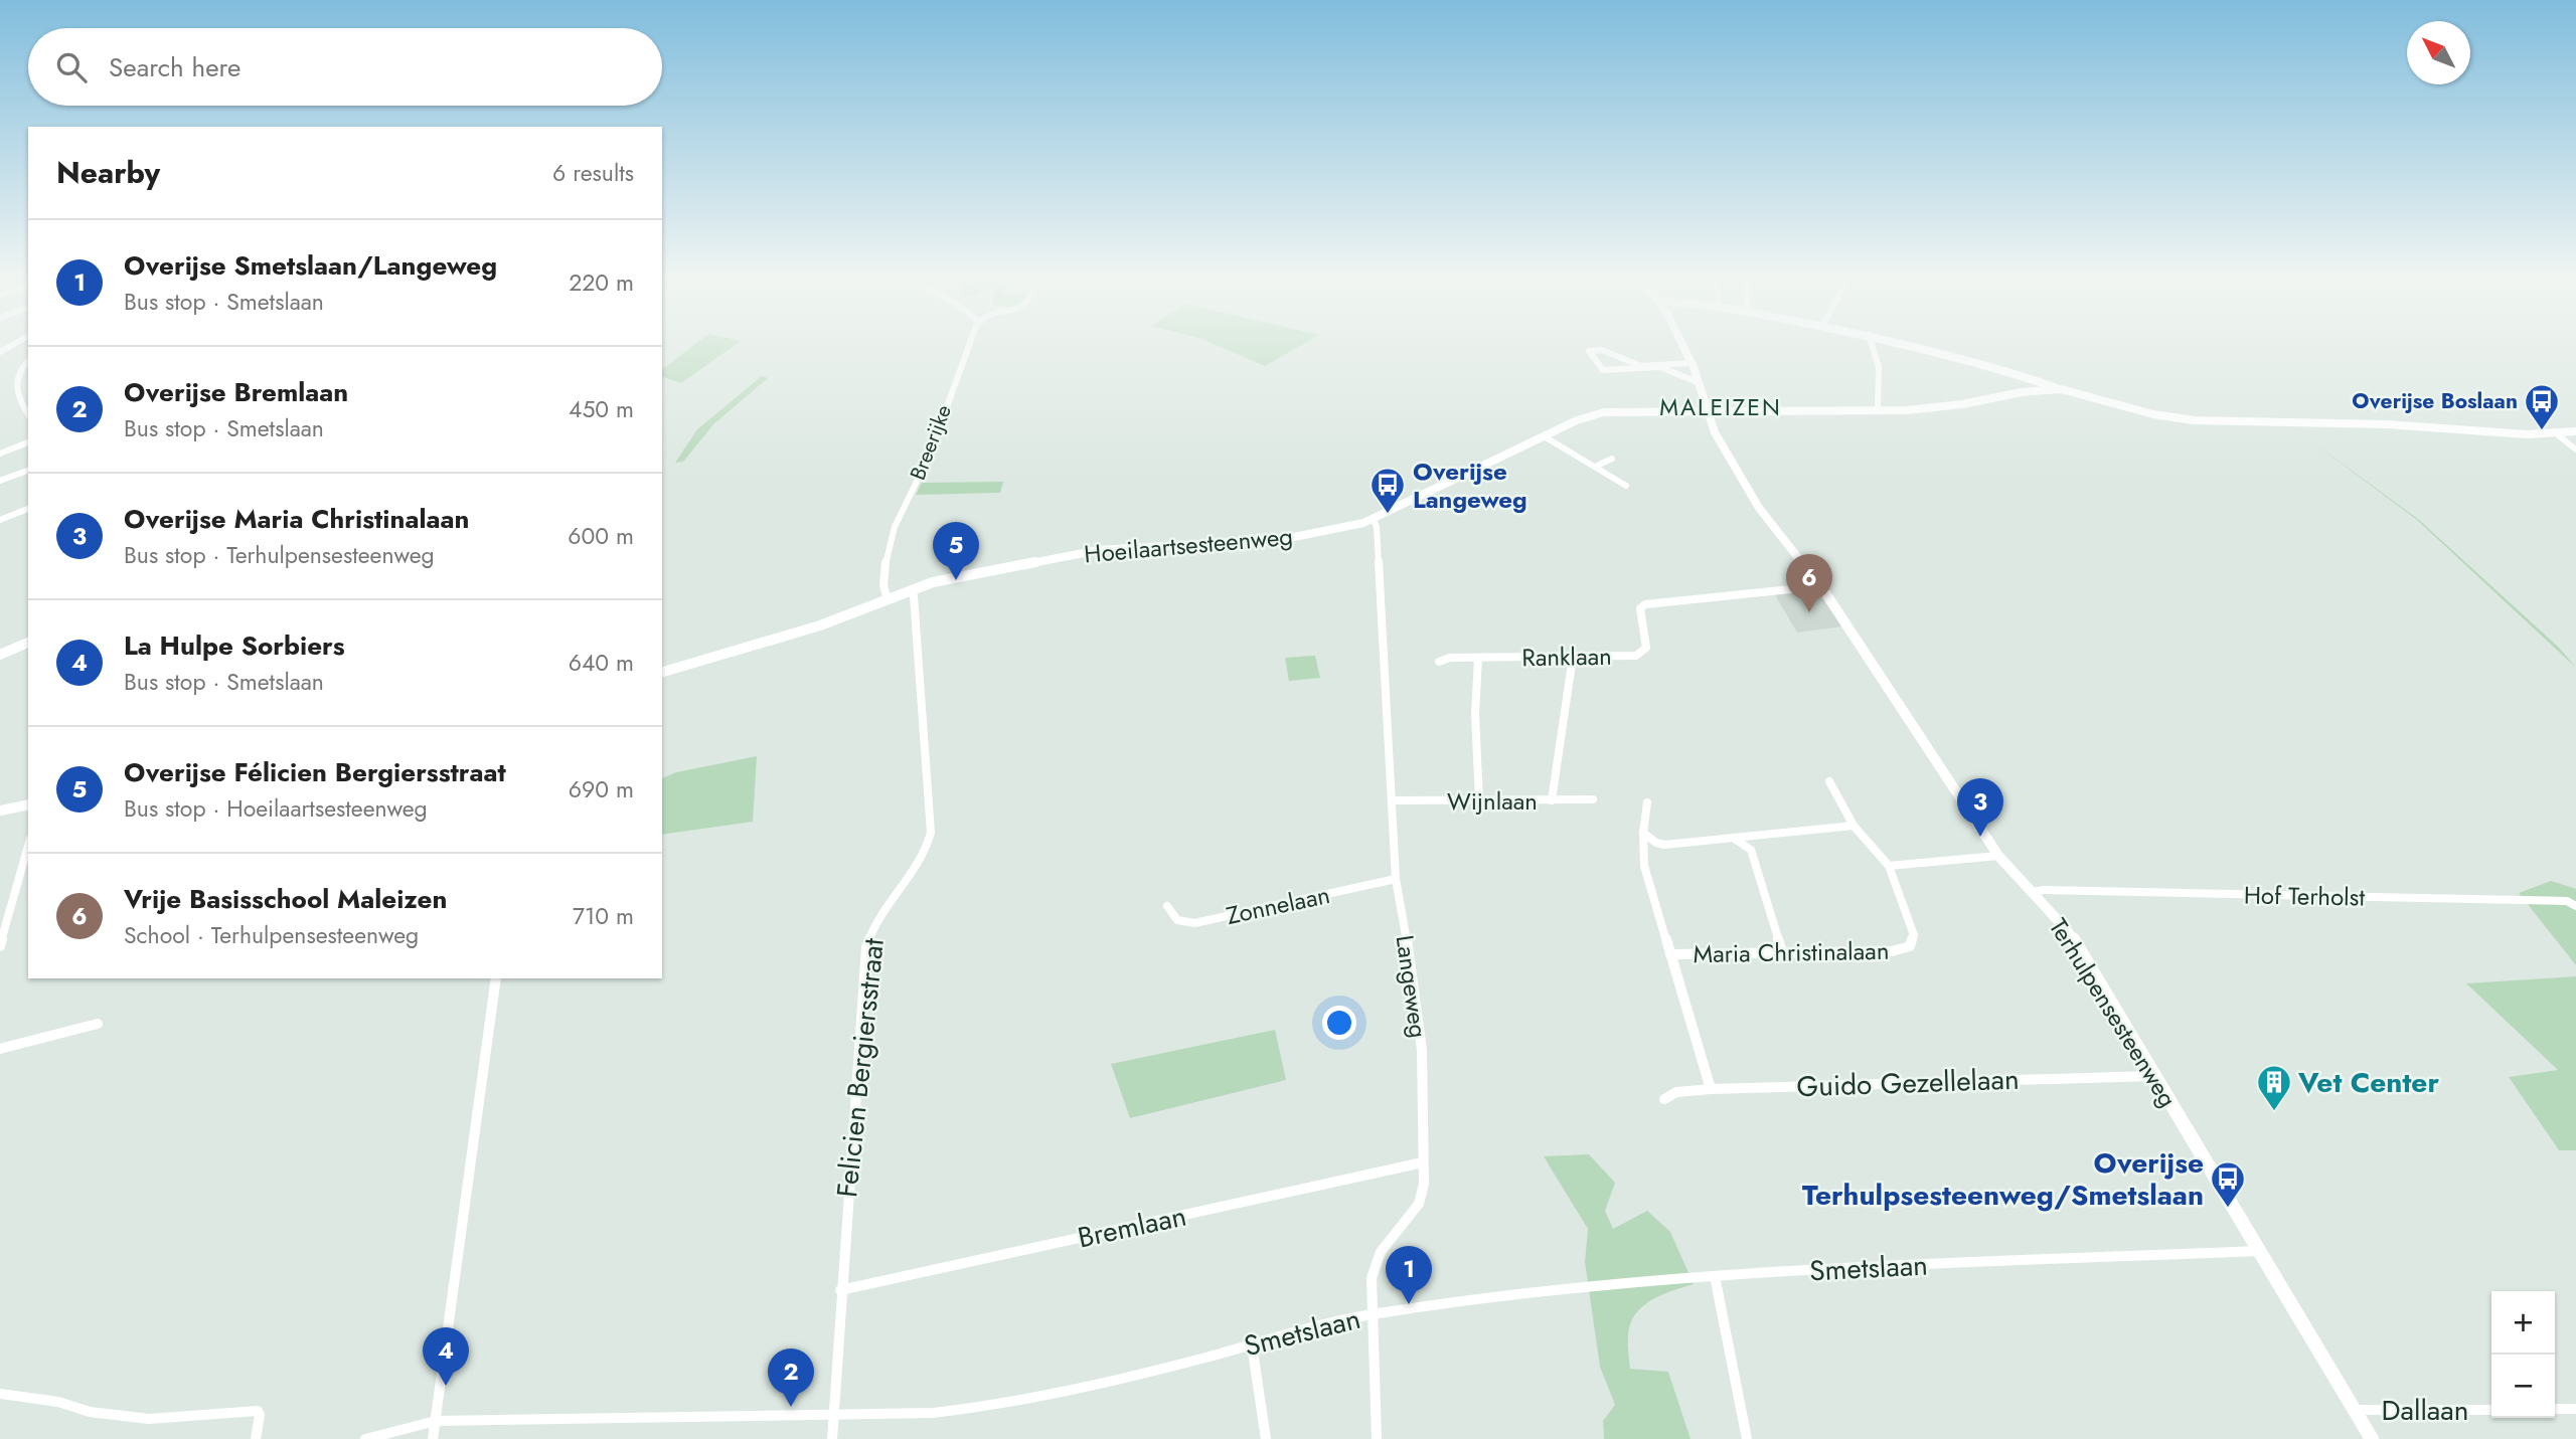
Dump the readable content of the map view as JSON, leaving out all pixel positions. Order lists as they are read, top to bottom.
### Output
{
  "streets": {
    "street": [
      "Breerijke",
      "Hoeilaartsesteenweg",
      "Ranklaan",
      "Wijnlaan",
      "Hof Terholst",
      "Zonnelaan",
      "Maria Christinalaan",
      "Langeweg",
      "Terhulpensesteenweg",
      "Felicien Bergiersstraat",
      "Guido Gezellelaan",
      "Bremlaan",
      "Smetslaan",
      "Dallaan"
    ]
  },
  "crossings": [
    ["Breerijke", "Hoeilaartsesteenweg"],
    ["Hoeilaartsesteenweg", "Langeweg"],
    ["Hoeilaartsesteenweg", "Terhulpensesteenweg"],
    ["Hoeilaartsesteenweg", "Felicien Bergiersstraat"],
    ["Ranklaan", "Terhulpensesteenweg"],
    ["Wijnlaan", "Langeweg"],
    ["Hof Terholst", "Terhulpensesteenweg"],
    ["Zonnelaan", "Langeweg"],
    ["Langeweg", "Bremlaan"],
    ["Langeweg", "Smetslaan"],
    ["Terhulpensesteenweg", "Guido Gezellelaan"],
    ["Terhulpensesteenweg", "Smetslaan"],
    ["Terhulpensesteenweg", "Dallaan"],
    ["Felicien Bergiersstraat", "Bremlaan"],
    ["Felicien Bergiersstraat", "Smetslaan"]
  ],
  "districts": ["MALEIZEN"],
  "places": {
    "bus stop": ["Overijse Boslaan", "Overijse Langeweg", "Overijse Terhulpsesteenweg/Smetslaan"],
    "building": ["Vet Center"]
  },
  "north": "top left",
  "page": {
    "search": "Search here",
    "heading": ["Nearby", "6 results"],
    "list": [
      {
        "mark": "1",
        "name": "Overijse Smetslaan/Langeweg",
        "note": "Bus stop · Smetslaan",
        "value": "220 m"
      },
      {
        "mark": "2",
        "name": "Overijse Bremlaan",
        "note": "Bus stop · Smetslaan",
        "value": "450 m"
      },
      {
        "mark": "3",
        "name": "Overijse Maria Christinalaan",
        "note": "Bus stop · Terhulpensesteenweg",
        "value": "600 m"
      },
      {
        "mark": "4",
        "name": "La Hulpe Sorbiers",
        "note": "Bus stop · Smetslaan",
        "value": "640 m"
      },
      {
        "mark": "5",
        "name": "Overijse Félicien Bergiersstraat",
        "note": "Bus stop · Hoeilaartsesteenweg",
        "value": "690 m"
      },
      {
        "mark": "6",
        "name": "Vrije Basisschool Maleizen",
        "note": "School · Terhulpensesteenweg",
        "value": "710 m"
      }
    ],
    "pins": [
      "5",
      "6",
      "3",
      "1",
      "4",
      "2"
    ],
    "map_buttons": ["+", "−"]
  }
}
